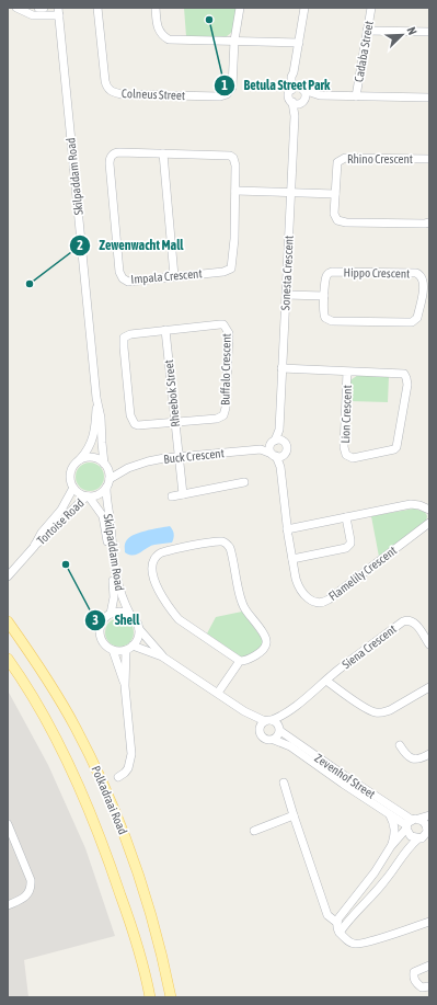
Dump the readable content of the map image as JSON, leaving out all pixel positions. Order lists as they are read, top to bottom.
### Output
{
  "streets": {
    "main road": ["Polkadraai Road"],
    "street": [
      "Cadaba Street",
      "Colneus Street",
      "Rhino Crescent",
      "Skilpaddam Road",
      "Sonesta Crescent",
      "Hippo Crescent",
      "Impala Crescent",
      "Buffalo Crescent",
      "Rheebok Street",
      "Lion Crescent",
      "Buck Crescent",
      "Tortoise Road",
      "Flamelily Crescent",
      "Siena Crescent",
      "Zevenhof Street"
    ]
  },
  "crossings": [
    ["Skilpaddam Road", "Tortoise Road"],
    ["Skilpaddam Road", "Zevenhof Street"],
    ["Sonesta Crescent", "Lion Crescent"],
    ["Sonesta Crescent", "Buck Crescent"],
    ["Buffalo Crescent", "Rheebok Street"],
    ["Rheebok Street", "Buck Crescent"],
    ["Buck Crescent", "Flamelily Crescent"],
    ["Siena Crescent", "Zevenhof Street"]
  ],
  "places": ["Betula Street Park", "Zewenwacht Mall", "Shell"],
  "north": "top right"
}
